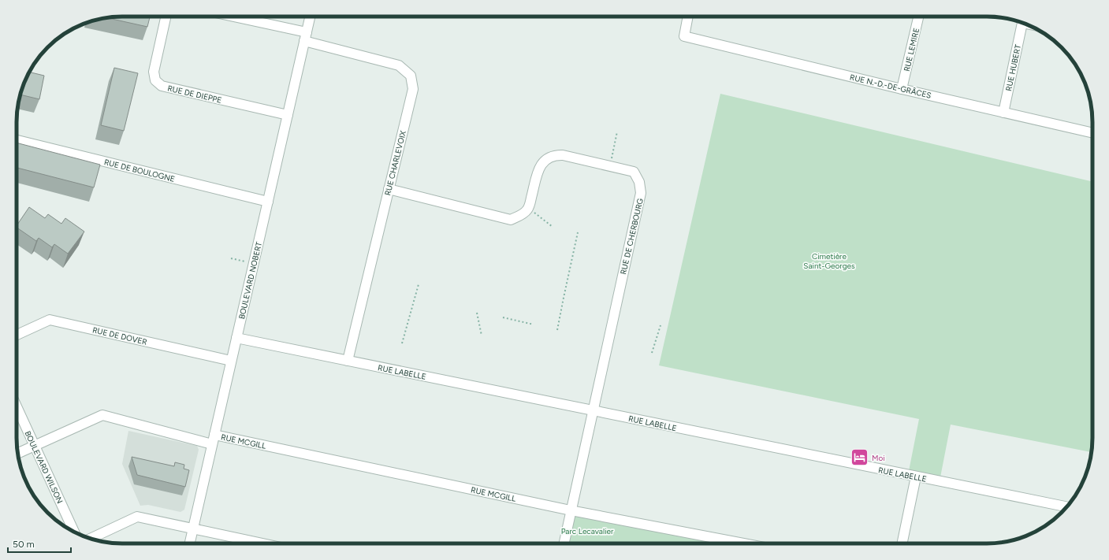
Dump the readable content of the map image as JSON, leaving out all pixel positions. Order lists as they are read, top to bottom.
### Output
{
  "streets": {
    "street": [
      "RUE LEMIRE",
      "RUE HUBERT",
      "RUE N.-D.-DE-GRÂCES",
      "RUE DE DIEPPE",
      "RUE CHARLEVOIX",
      "RUE DE BOULOGNE",
      "RUE DE CHERBOURG",
      "BOULEVARD NOBERT",
      "RUE DE DOVER",
      "RUE LABELLE",
      "RUE MCGILL",
      "BOULEVARD WILSON"
    ]
  },
  "crossings": [
    ["RUE LEMIRE", "RUE N.-D.-DE-GRÂCES"],
    ["RUE HUBERT", "RUE N.-D.-DE-GRÂCES"],
    ["RUE DE DIEPPE", "BOULEVARD NOBERT"],
    ["RUE CHARLEVOIX", "BOULEVARD NOBERT"],
    ["RUE CHARLEVOIX", "RUE LABELLE"],
    ["RUE DE BOULOGNE", "BOULEVARD NOBERT"],
    ["RUE DE CHERBOURG", "RUE LABELLE"],
    ["RUE DE CHERBOURG", "RUE MCGILL"],
    ["BOULEVARD NOBERT", "RUE DE DOVER"],
    ["BOULEVARD NOBERT", "RUE LABELLE"],
    ["BOULEVARD NOBERT", "RUE MCGILL"],
    ["RUE MCGILL", "BOULEVARD WILSON"]
  ],
  "parks": ["Cimetière Saint-Georges", "Parc Lecavalier"],
  "places": {
    "hotel": ["Moi"]
  },
  "scale_bar": "50 m"
}
